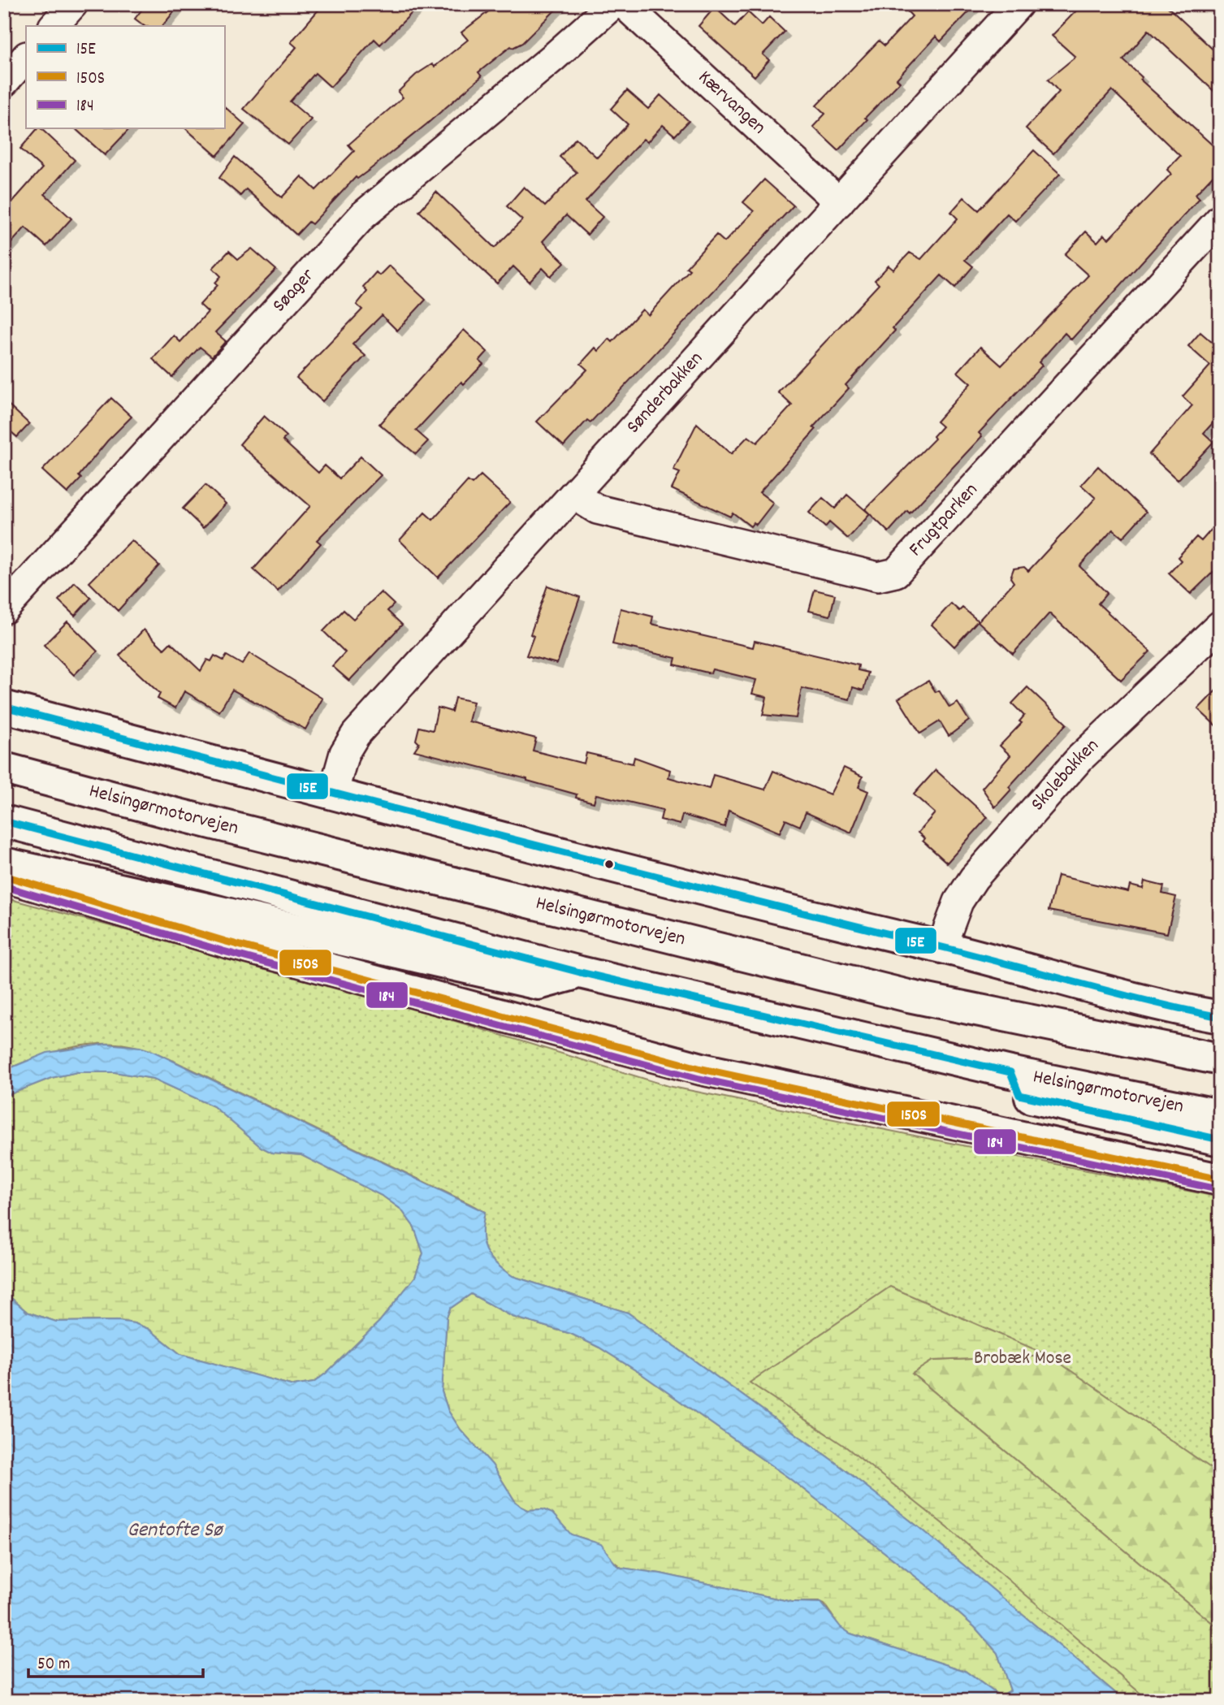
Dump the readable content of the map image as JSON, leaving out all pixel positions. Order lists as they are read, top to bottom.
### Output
{
  "streets": {
    "main road": ["Helsingørmotorvejen"],
    "street": [
      "Kærvangen",
      "Søager",
      "Sønderbakken",
      "Frugtparken",
      "Skolebakken"
    ]
  },
  "crossings": [
    ["Kærvangen", "Sønderbakken"],
    ["Sønderbakken", "Frugtparken"]
  ],
  "water": ["Gentofte Sø"],
  "parks": ["Brobæk Mose"],
  "lines": ["transit line 15E", "transit line 150S", "transit line 184"],
  "legend": ["15E", "150S", "184"],
  "scale_bar": "50 m"
}
